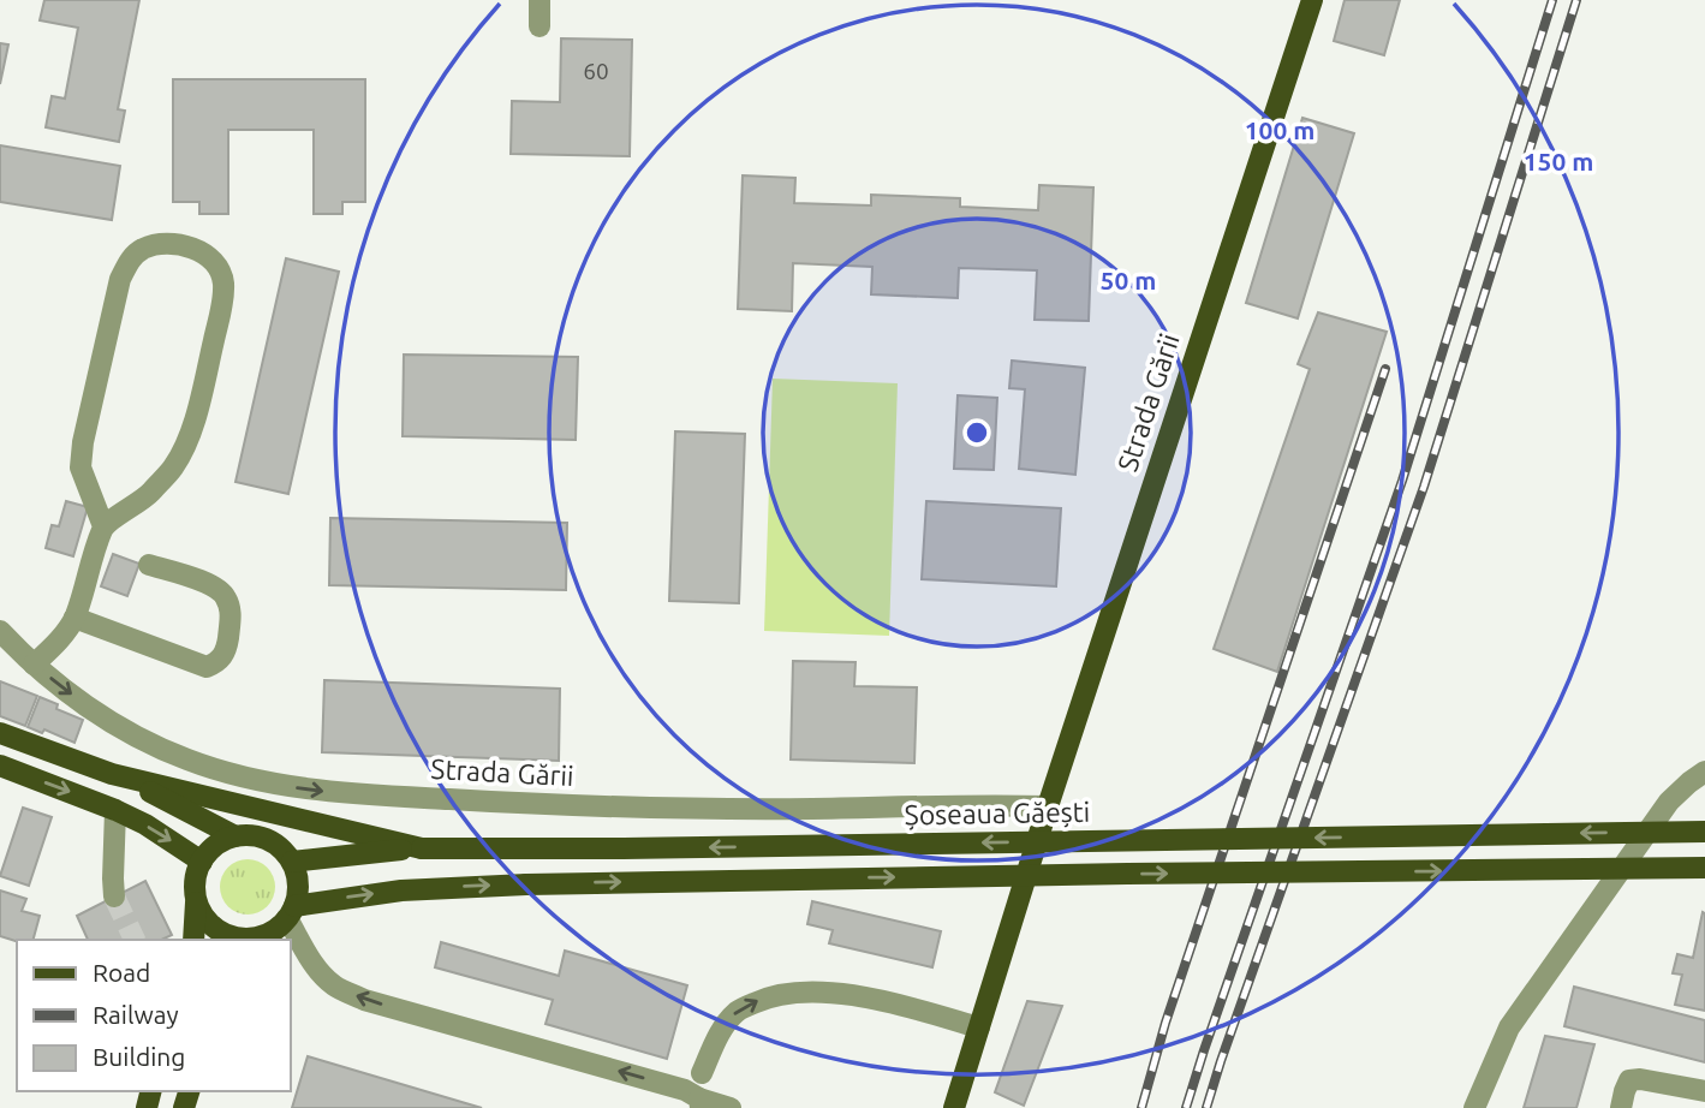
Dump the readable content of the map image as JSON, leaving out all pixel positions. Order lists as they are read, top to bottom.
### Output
{
  "streets": {
    "main road": ["Strada Gării", "Șoseaua Găești"]
  },
  "house_numbers": ["60"],
  "legend": ["Road", "Railway", "Building"],
  "rings": ["100 m", "150 m", "50 m"]
}
